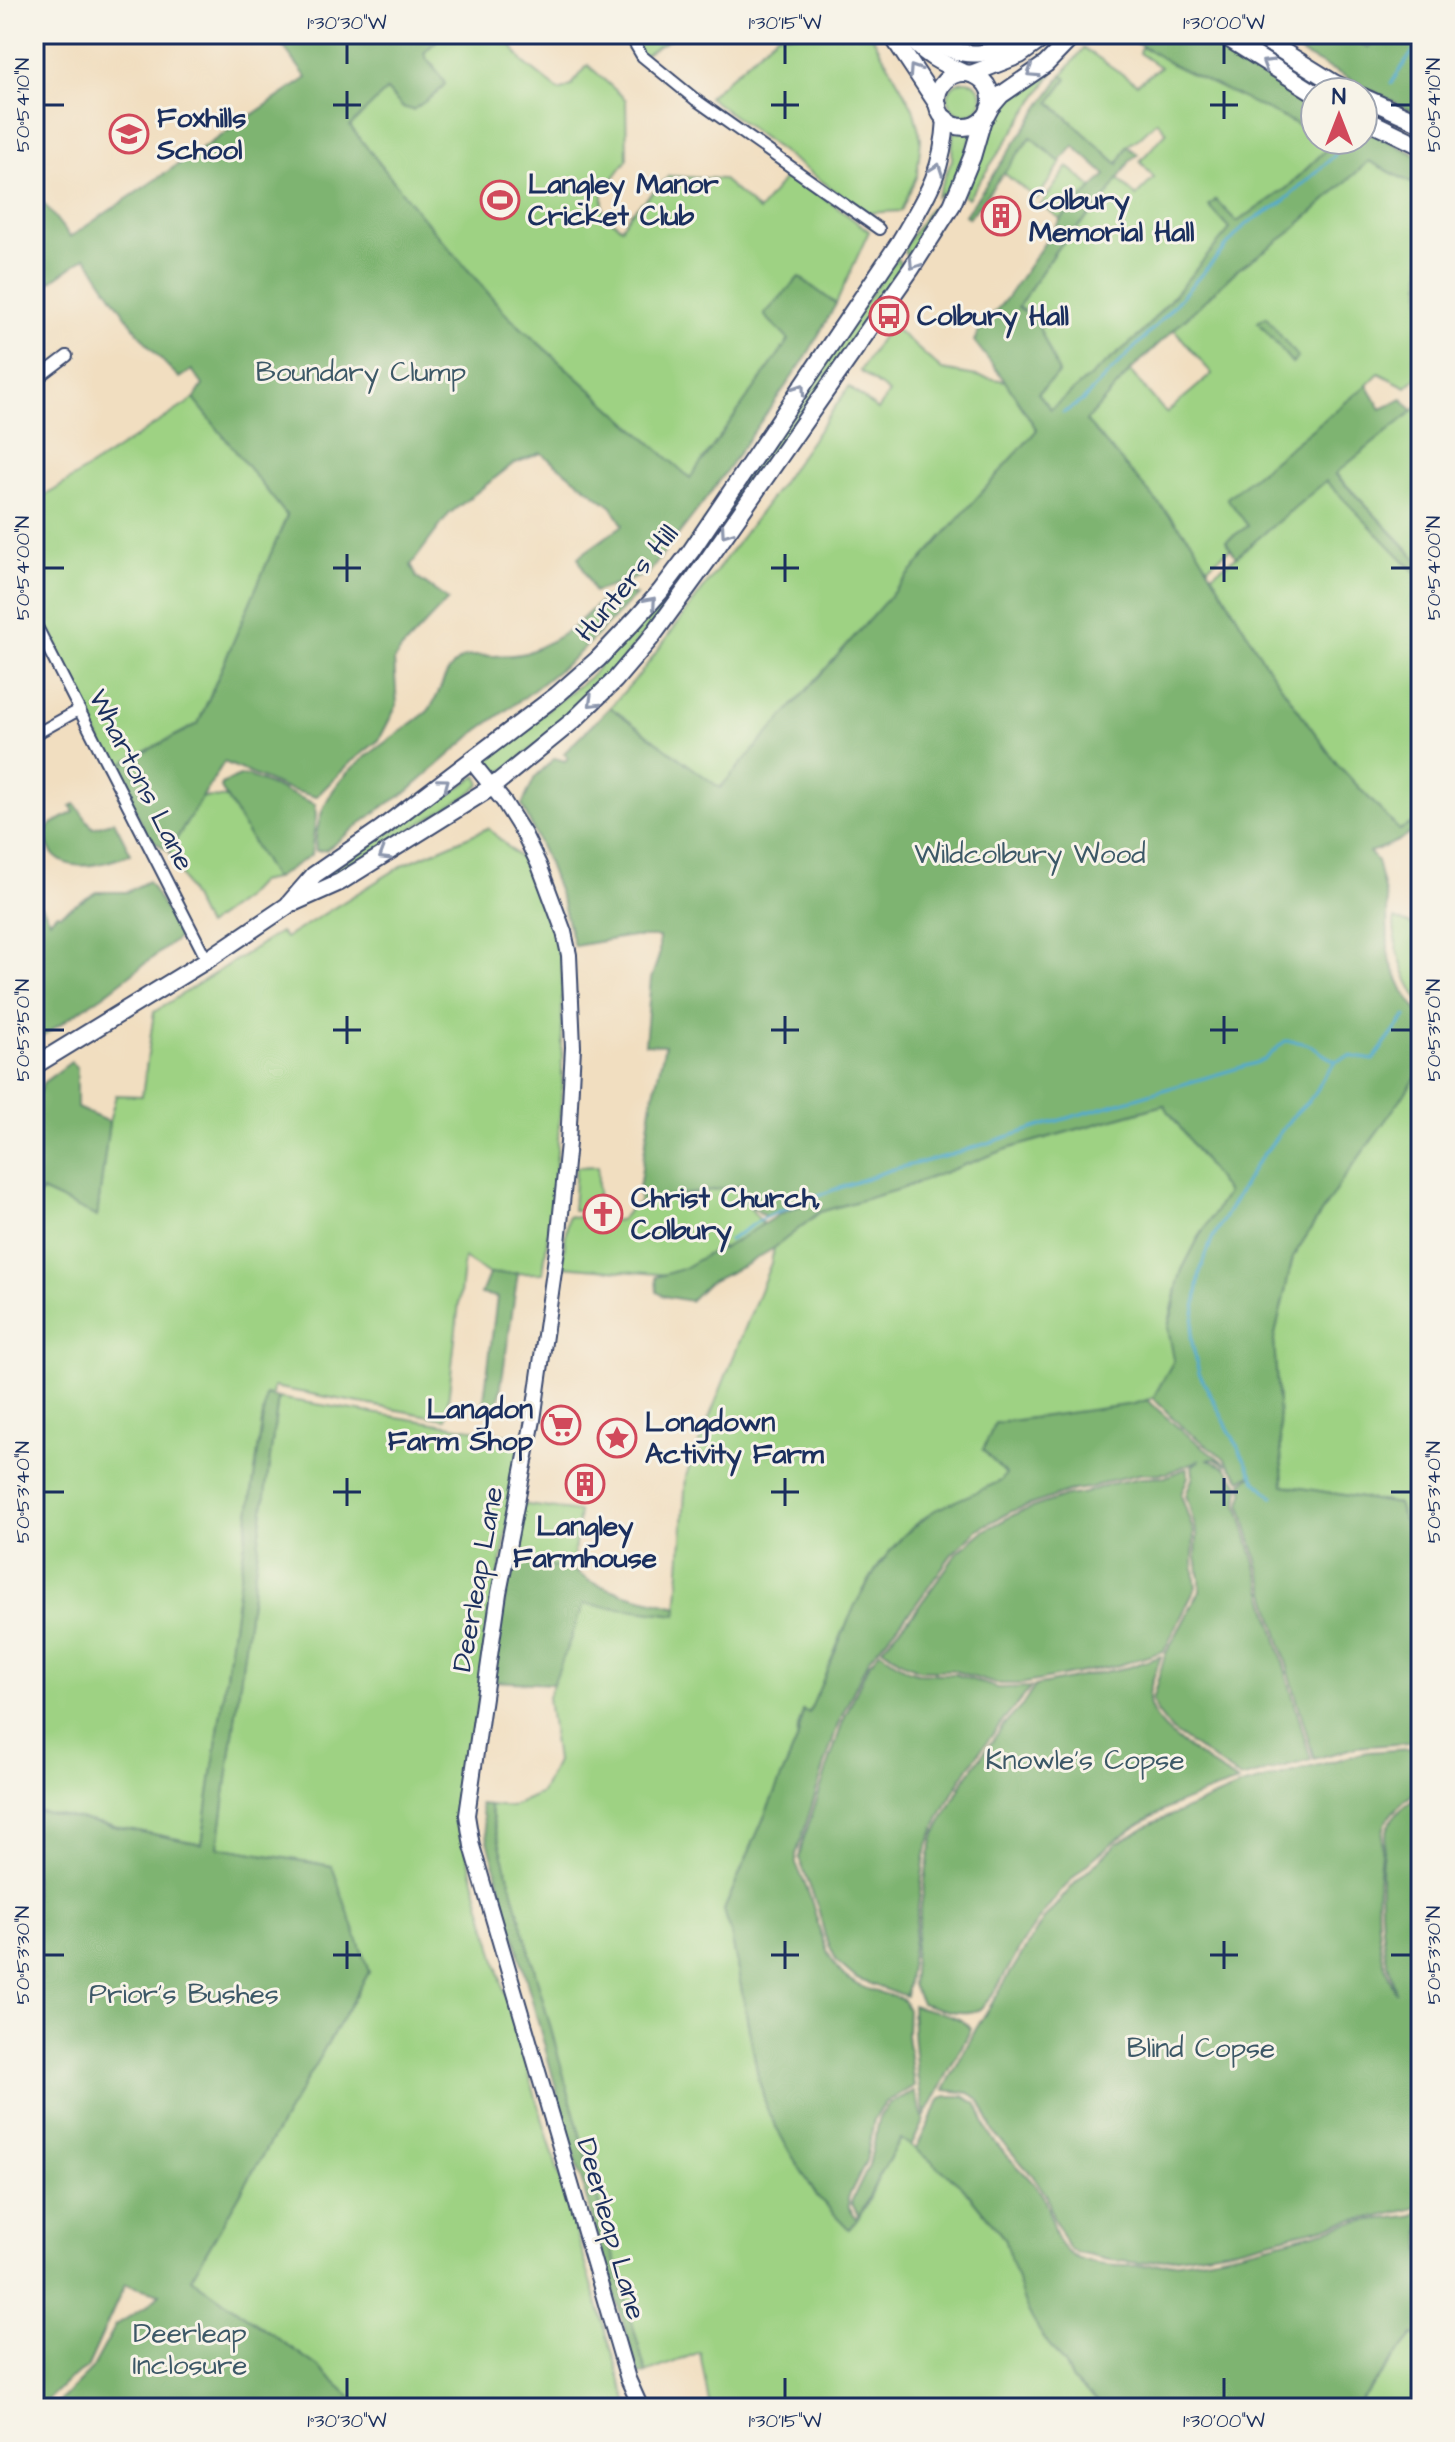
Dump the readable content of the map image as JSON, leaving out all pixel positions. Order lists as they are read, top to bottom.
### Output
{
  "streets": {
    "main road": ["Hunters Hill"],
    "street": ["Whartons Lane", "Deerleap Lane"]
  },
  "crossings": [
    ["Hunters Hill", "Whartons Lane"],
    ["Hunters Hill", "Deerleap Lane"]
  ],
  "parks": [
    "Boundary Clump",
    "Wildcolbury Wood",
    "Knowle's Copse",
    "Prior's Bushes",
    "Blind Copse",
    "Deerleap Inclosure"
  ],
  "places": {
    "school or university": ["Foxhills School"],
    "sports": ["Langley Manor Cricket Club"],
    "building": ["Colbury Memorial Hall", "Langley Farmhouse"],
    "bus stop": ["Colbury Hall"],
    "church": ["Christ Church, Colbury"],
    "supermarket": ["Langdon Farm Shop"],
    "place": ["Longdown Activity Farm"]
  },
  "north": "top",
  "coordinates": [
    "1°30'30\"W",
    "1°30'15\"W",
    "1°30'00\"W",
    "50°54'10\"N",
    "50°54'00\"N",
    "50°53'50\"N",
    "50°53'40\"N",
    "50°53'30\"N"
  ]
}
